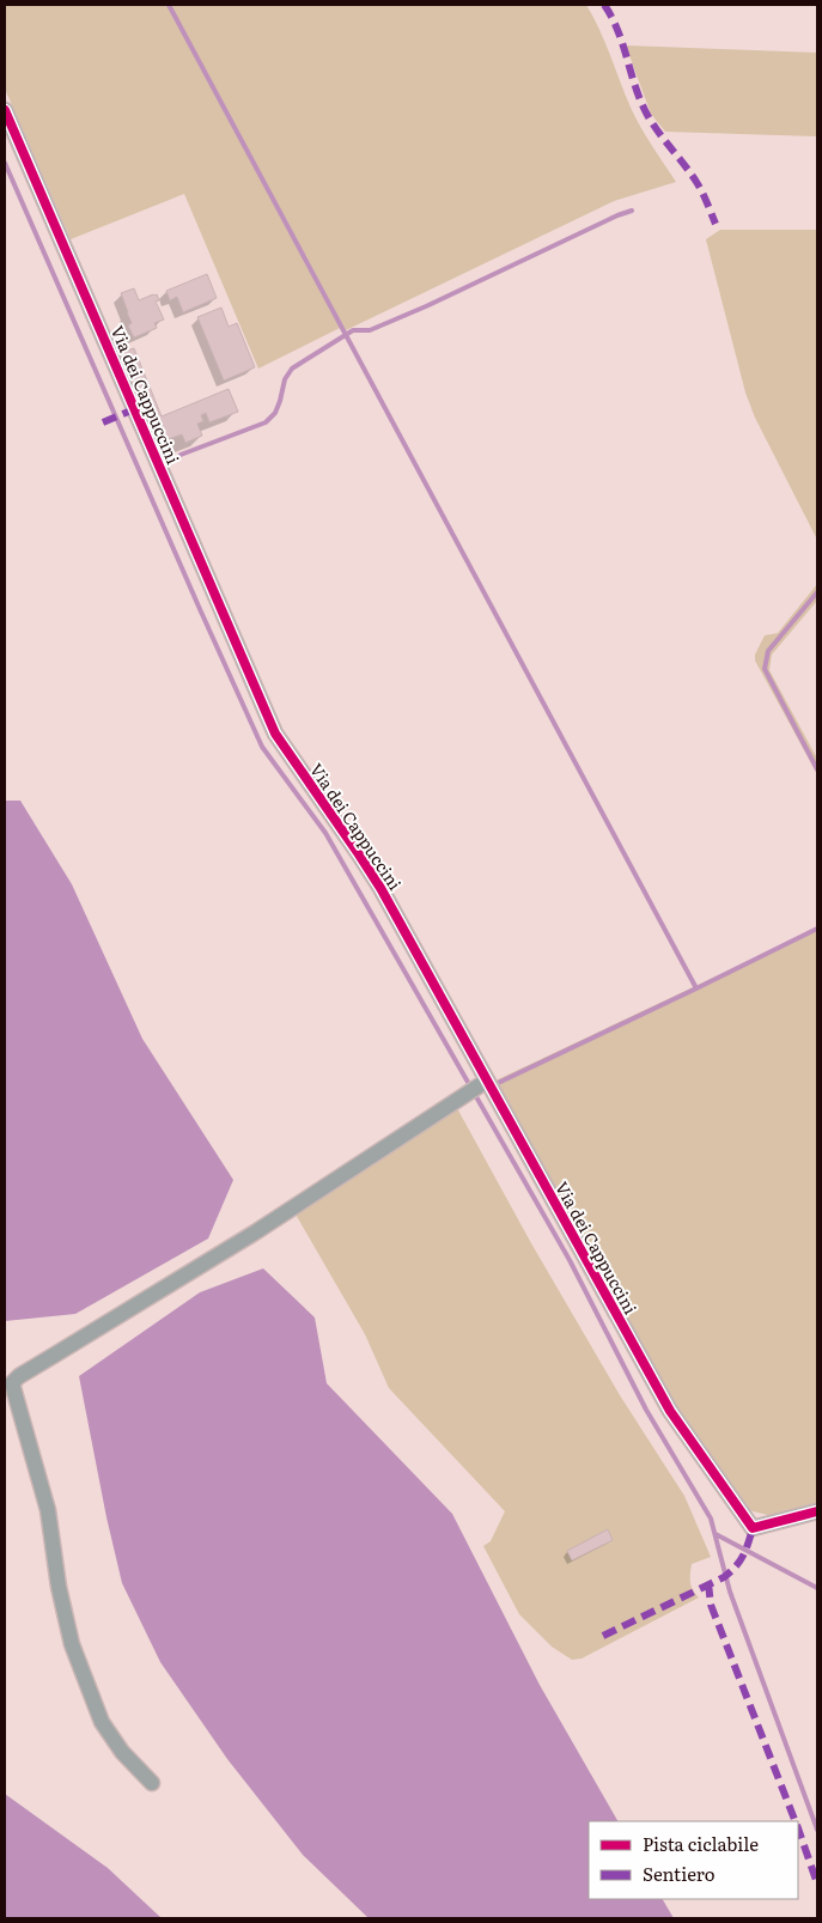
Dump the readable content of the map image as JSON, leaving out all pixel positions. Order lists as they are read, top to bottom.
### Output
{
  "streets": {
    "street": ["Via dei Cappuccini"]
  },
  "legend": ["Pista ciclabile", "Sentiero"]
}
